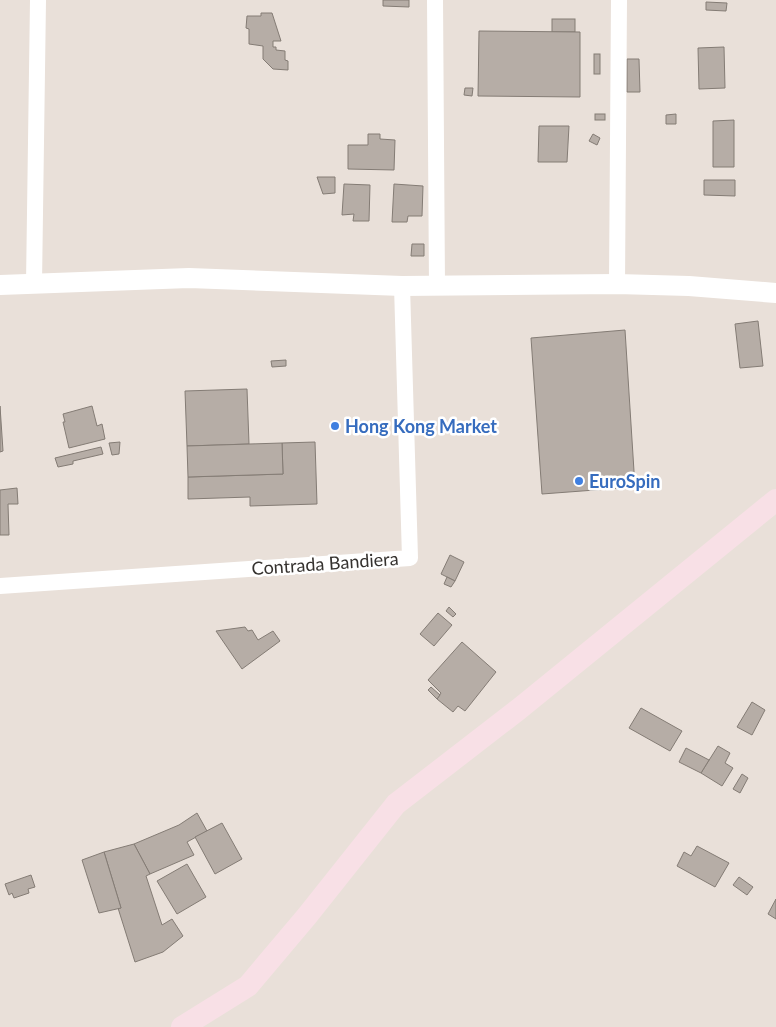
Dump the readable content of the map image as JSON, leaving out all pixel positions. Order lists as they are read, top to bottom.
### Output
{
  "streets": {
    "street": ["Contrada Bandiera"]
  },
  "places": ["Hong Kong Market", "EuroSpin"]
}
